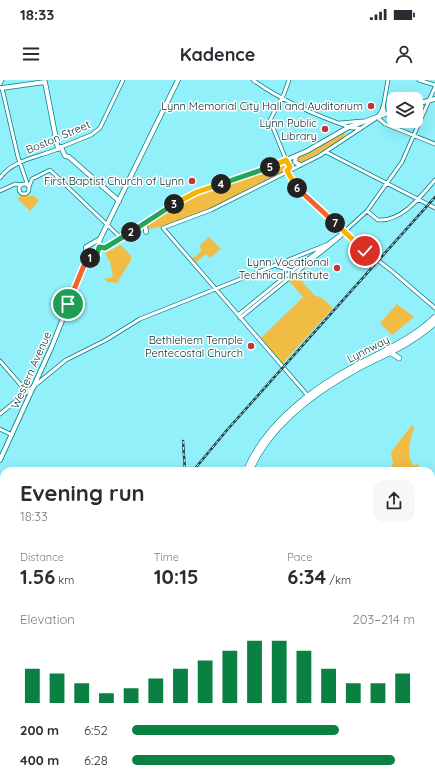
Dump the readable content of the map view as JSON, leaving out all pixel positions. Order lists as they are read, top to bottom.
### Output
{
  "streets": {
    "highway": ["Lynnway"],
    "main road": ["Boston Street", "Western Avenue"]
  },
  "places": [
    "Lynn Memorial City Hall and Auditorium",
    "Lynn Public Library",
    "First Baptist Church of Lynn",
    "Lynn Vocational Technical Institute",
    "Bethlehem Temple Pentecostal Church"
  ],
  "page": {
    "status": "18:33",
    "header": "Kadence",
    "pins": [
      "5",
      "4",
      "6",
      "3",
      "7",
      "2",
      "1"
    ],
    "heading": ["Evening run", "18:33"],
    "stats": [
      ["Distance", "1.56 km"],
      ["Time", "10:15"],
      ["Pace", "6:34 /km"]
    ],
    "chart": ["Elevation", "203–214 m"],
    "list": [
      {
        "name": "200 m",
        "note": "6:52"
      },
      {
        "name": "400 m",
        "note": "6:28"
      }
    ]
  }
}
